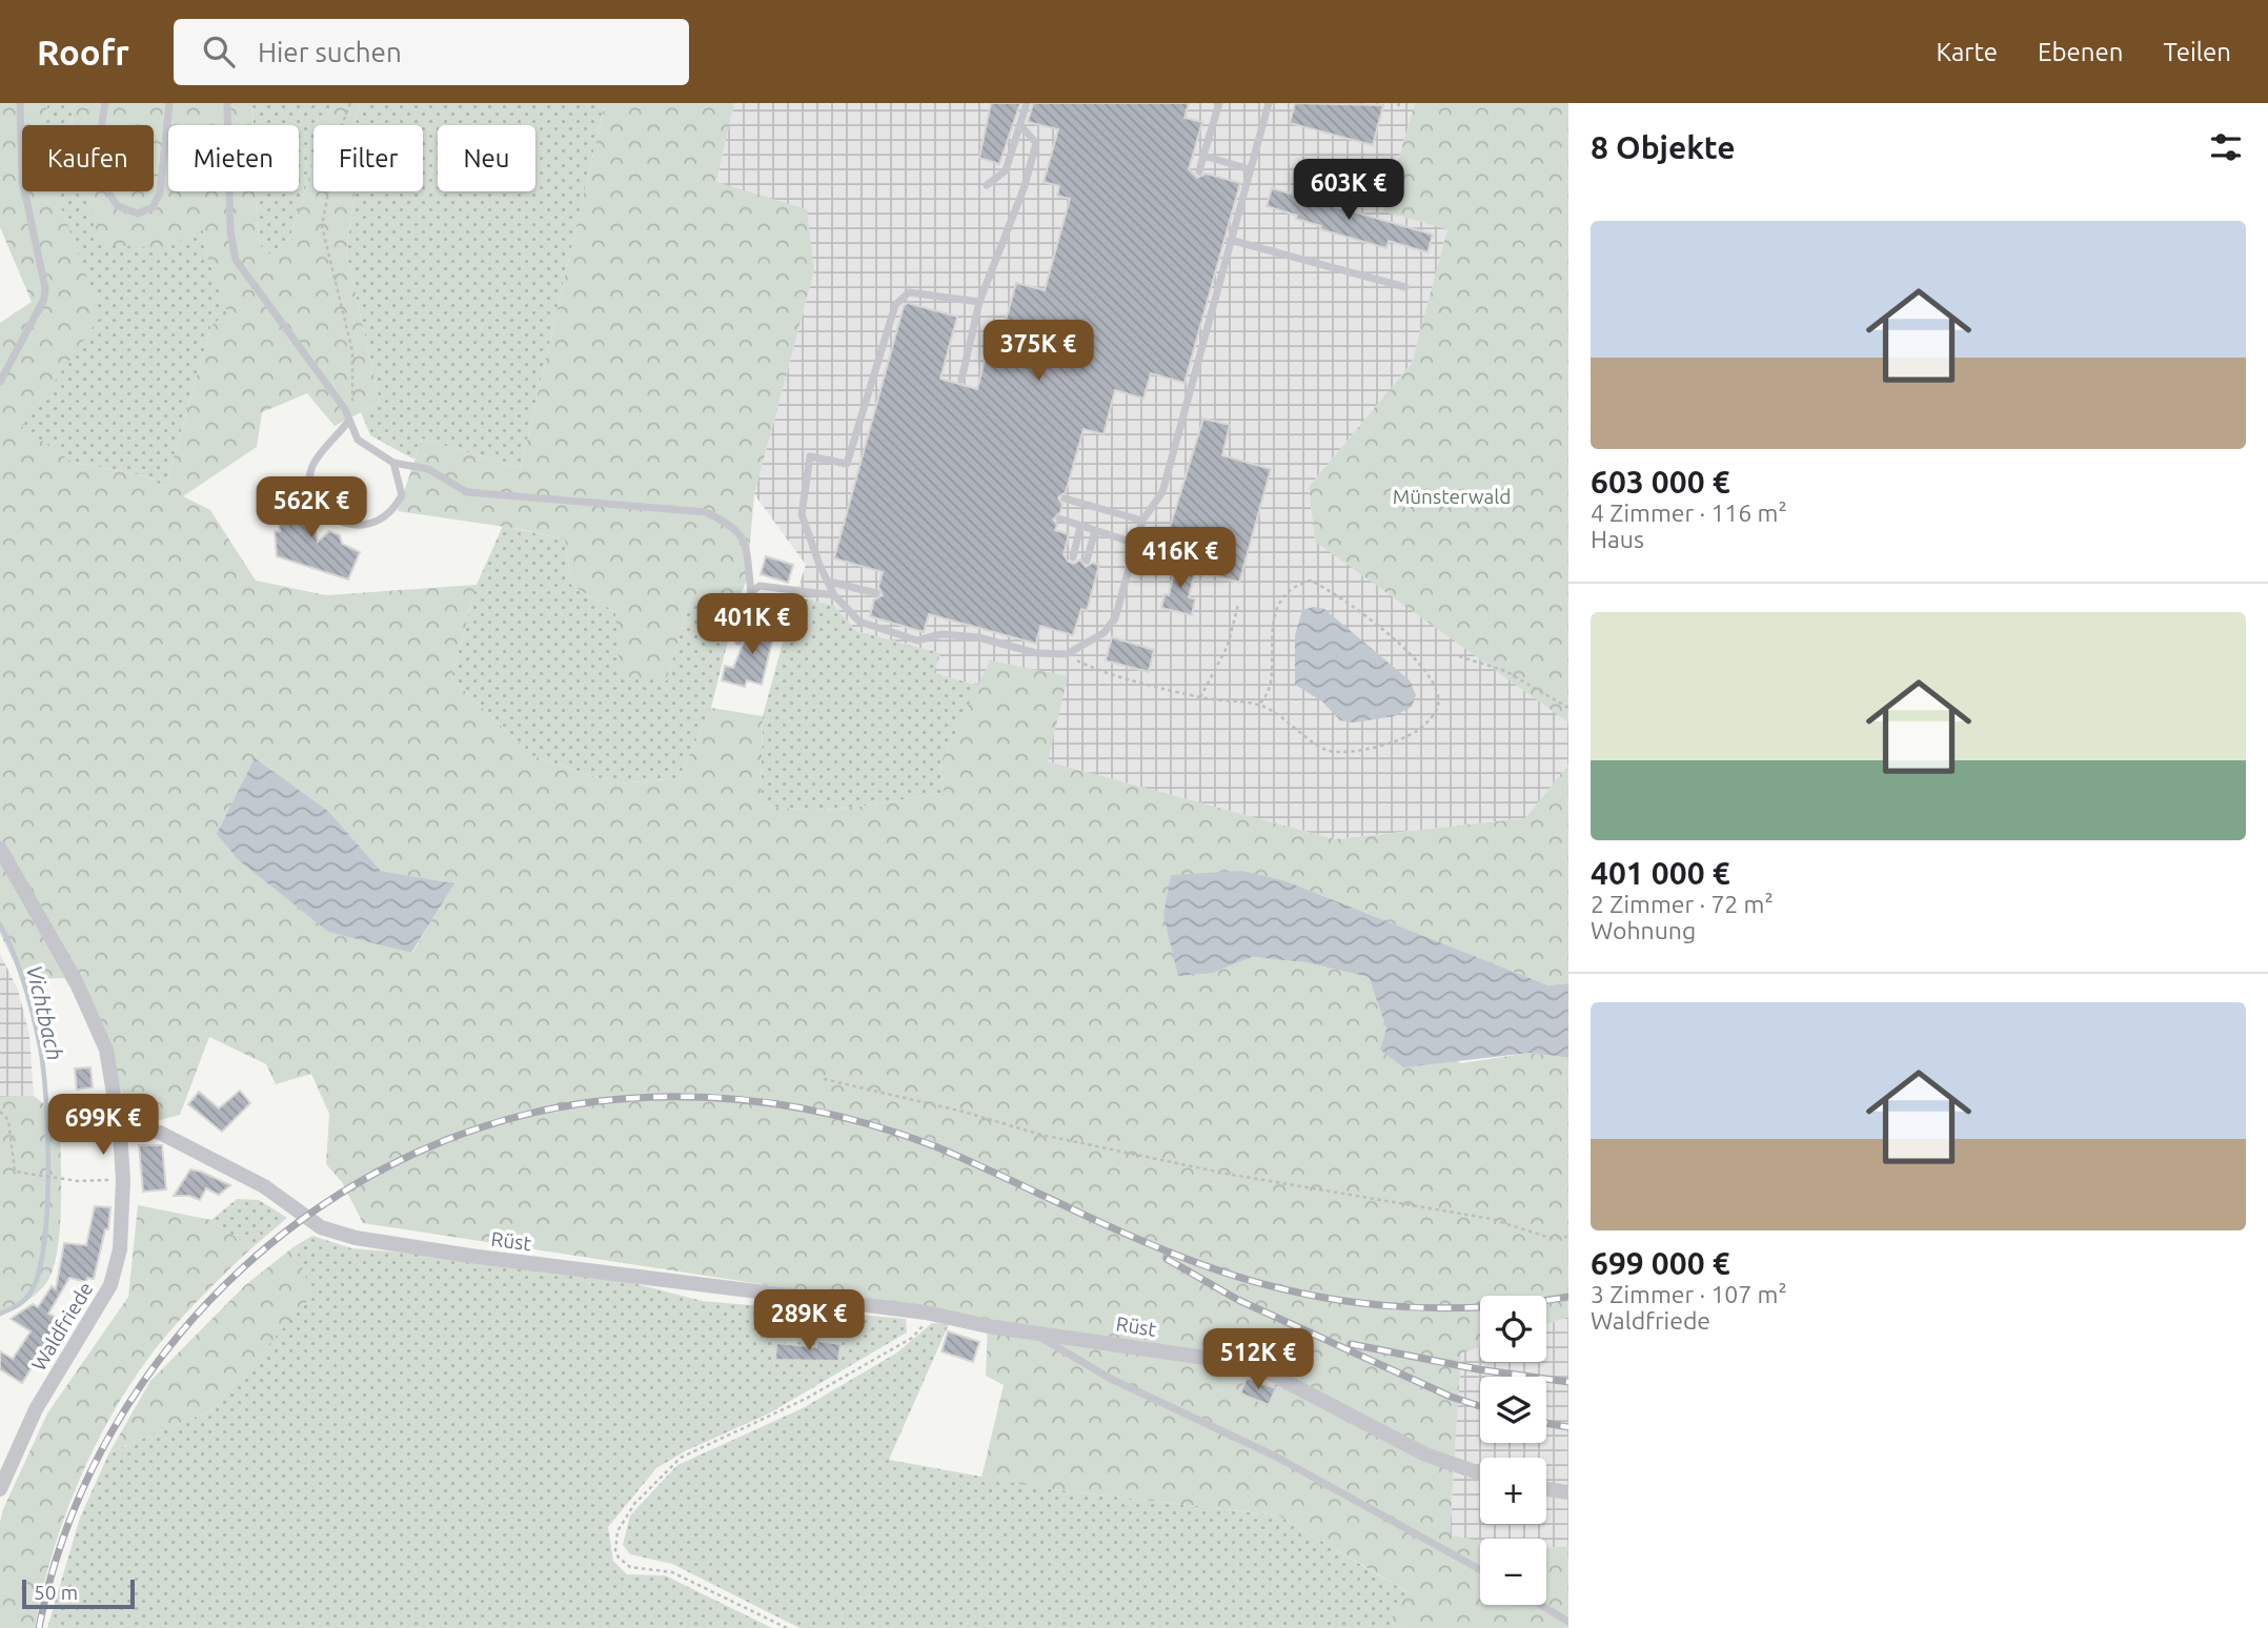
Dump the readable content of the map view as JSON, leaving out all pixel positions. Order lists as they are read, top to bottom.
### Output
{
  "streets": {
    "street": ["Rüst", "Waldfriede"]
  },
  "crossings": [
    ["Rüst", "Waldfriede"]
  ],
  "water": ["Vichtbach"],
  "parks": ["Münsterwald"],
  "scale_bar": "50 m",
  "page": {
    "header": "Roofr",
    "search": "Hier suchen",
    "nav": ["Karte", "Ebenen", "Teilen"],
    "heading": "8 Objekte",
    "chip": [
      "Kaufen",
      "Mieten",
      "Filter",
      "Neu"
    ],
    "price": [
      "603K €",
      "375K €",
      "562K €",
      "416K €",
      "401K €",
      "699K €",
      "289K €",
      "512K €"
    ],
    "list": [
      {
        "name": "603 000 €",
        "note": "4 Zimmer · 116 m² · Haus"
      },
      {
        "name": "401 000 €",
        "note": "2 Zimmer · 72 m² · Wohnung"
      },
      {
        "name": "699 000 €",
        "note": "3 Zimmer · 107 m² · Waldfriede"
      }
    ],
    "map_buttons": ["+", "−"],
    "scale": "50 m"
  }
}
